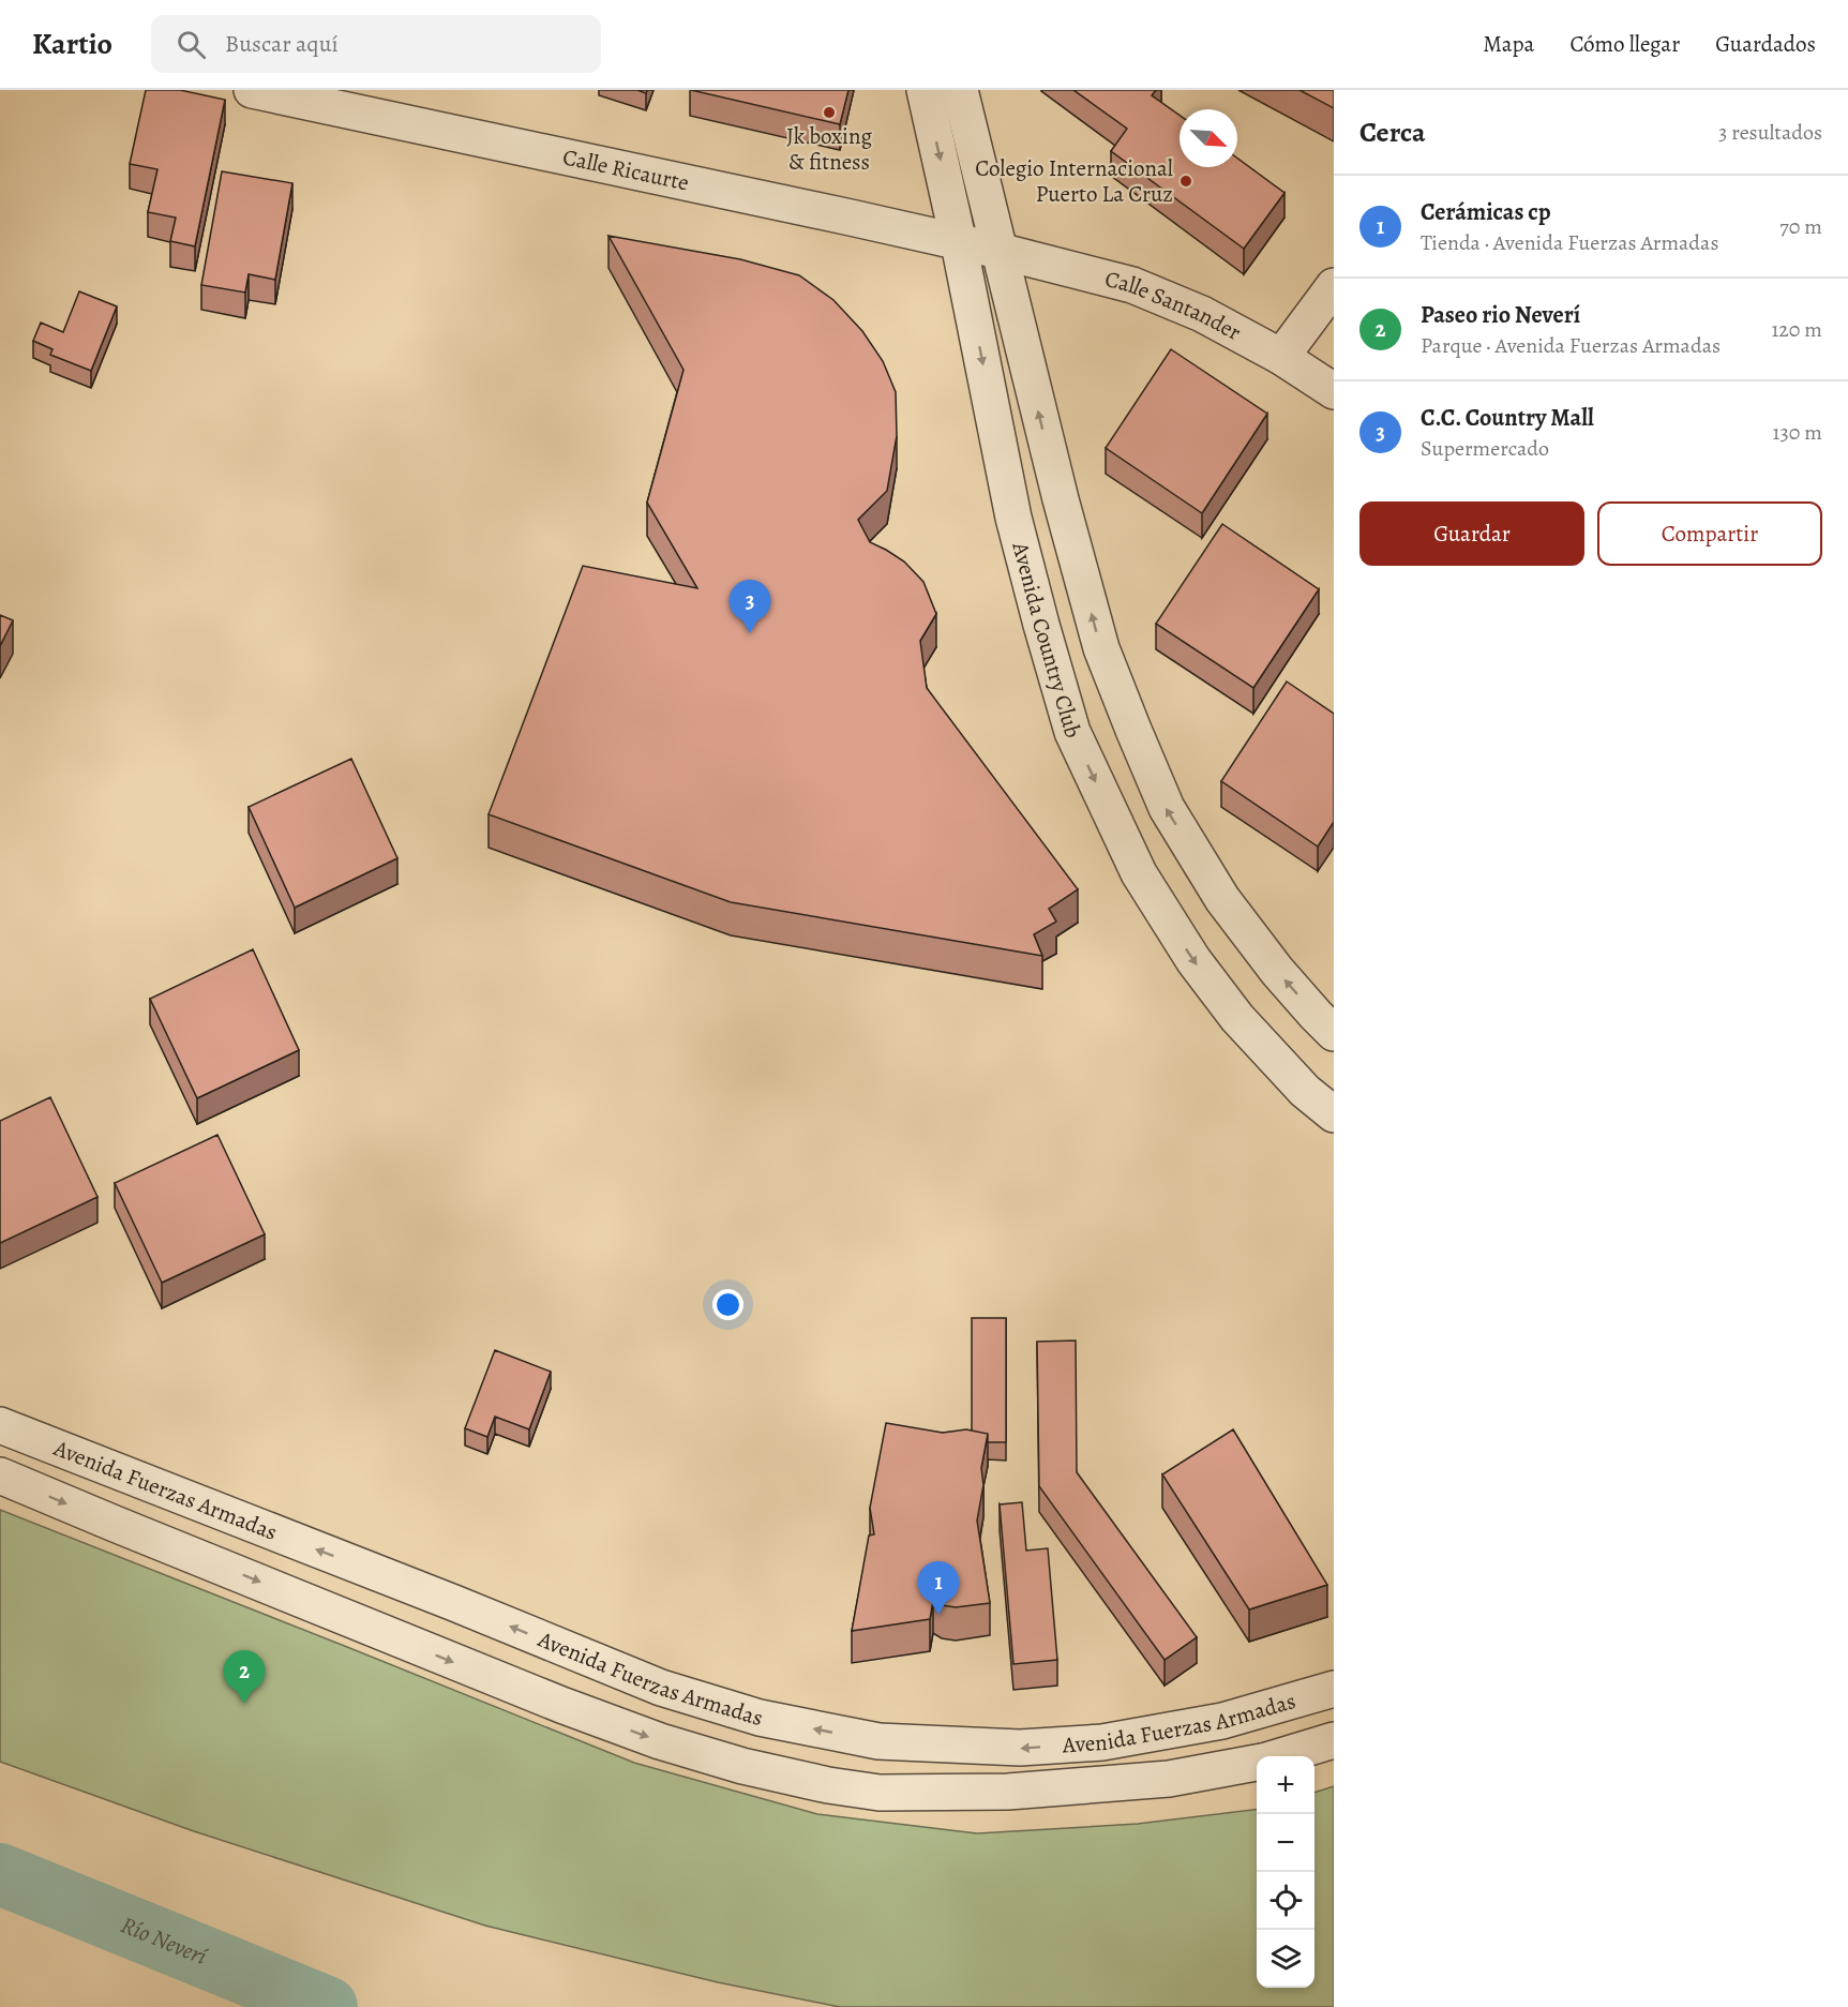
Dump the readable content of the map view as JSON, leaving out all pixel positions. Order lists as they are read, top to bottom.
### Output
{
  "streets": {
    "street": [
      "Calle Ricaurte",
      "Calle Santander",
      "Avenida Country Club",
      "Avenida Fuerzas Armadas"
    ]
  },
  "crossings": [
    ["Calle Ricaurte", "Calle Santander"],
    ["Calle Ricaurte", "Avenida Country Club"]
  ],
  "water": ["Río Neverí"],
  "places": ["Jk boxing & fitness", "Colegio Internacional Puerto La Cruz"],
  "north": "bottom right",
  "page": {
    "header": "Kartio",
    "search": "Buscar aquí",
    "nav": ["Mapa", "Cómo llegar", "Guardados"],
    "heading": ["Cerca", "3 resultados"],
    "list": [
      {
        "mark": "1",
        "name": "Cerámicas cp",
        "note": "Tienda · Avenida Fuerzas Armadas",
        "value": "70 m"
      },
      {
        "mark": "2",
        "name": "Paseo rio Neverí",
        "note": "Parque · Avenida Fuerzas Armadas",
        "value": "120 m"
      },
      {
        "mark": "3",
        "name": "C.C. Country Mall",
        "note": "Supermercado",
        "value": "130 m"
      }
    ],
    "buttons": ["Guardar", "Compartir"],
    "pins": ["3", "1", "2"],
    "map_buttons": ["+", "−"]
  }
}
